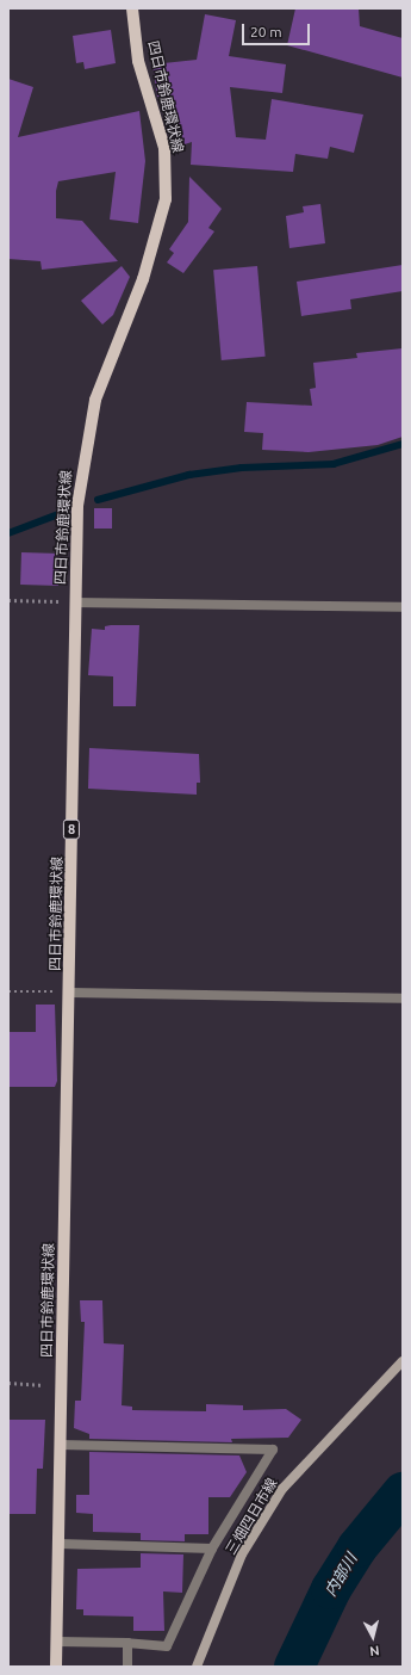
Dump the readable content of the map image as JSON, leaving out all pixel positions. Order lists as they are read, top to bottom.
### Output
{
  "streets": {
    "main road": ["四日市鈴鹿環状線", "8", "三畑四日市線"]
  },
  "water": ["内部川"],
  "scale_bar": "20 m",
  "north": "bottom"
}
